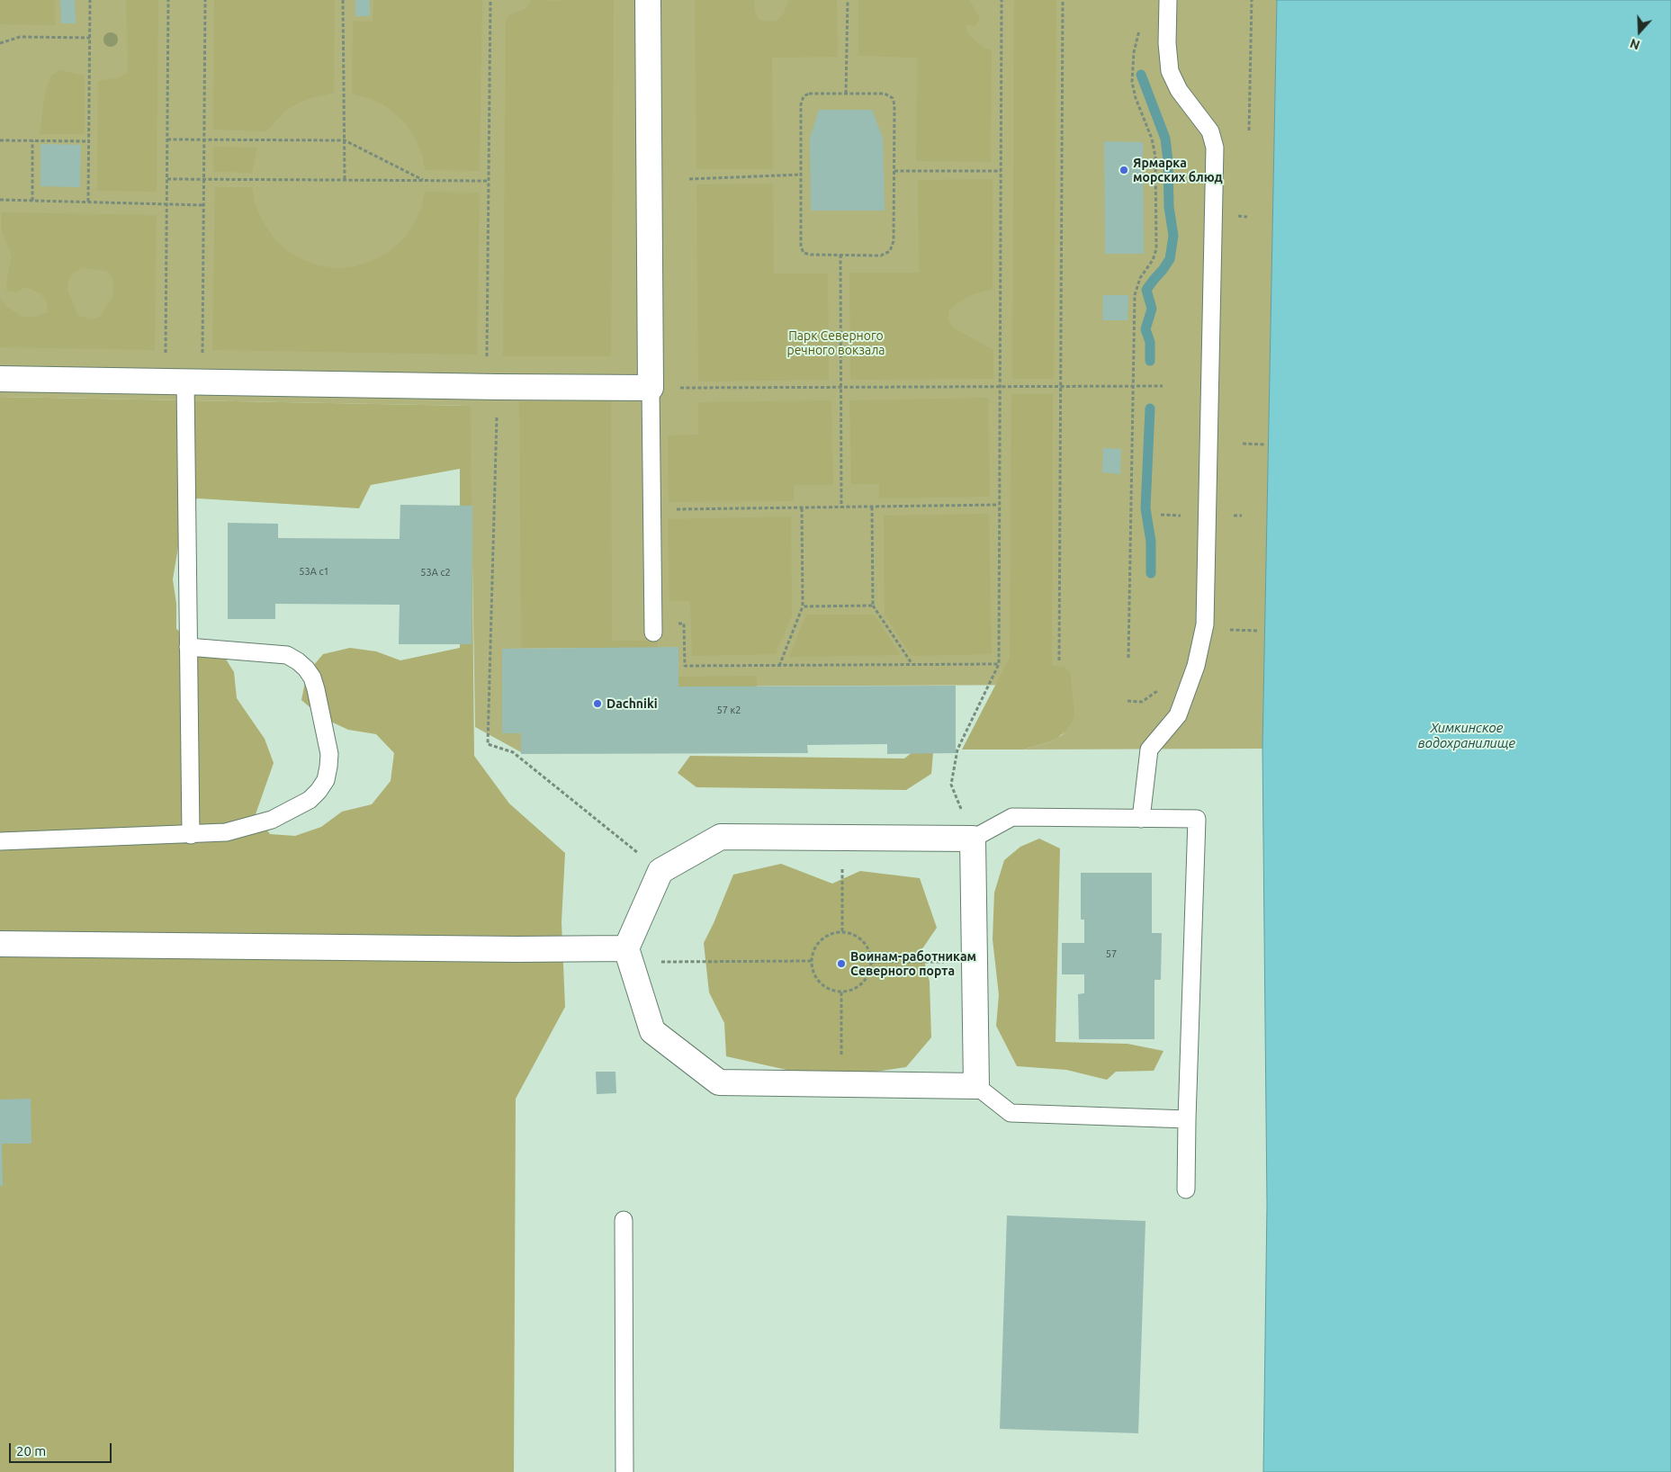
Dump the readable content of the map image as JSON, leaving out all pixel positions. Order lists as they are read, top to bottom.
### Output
{
  "water": ["Химкинское водохранилище"],
  "parks": ["Парк Северного речного вокзала"],
  "places": ["Ярмарка морских блюд", "Dachniki", "Воинам-работникам Северного порта"],
  "house_numbers": [
    "53А с1",
    "53А с2",
    "57 к2",
    "57"
  ],
  "scale_bar": "20 m",
  "north": "bottom"
}
